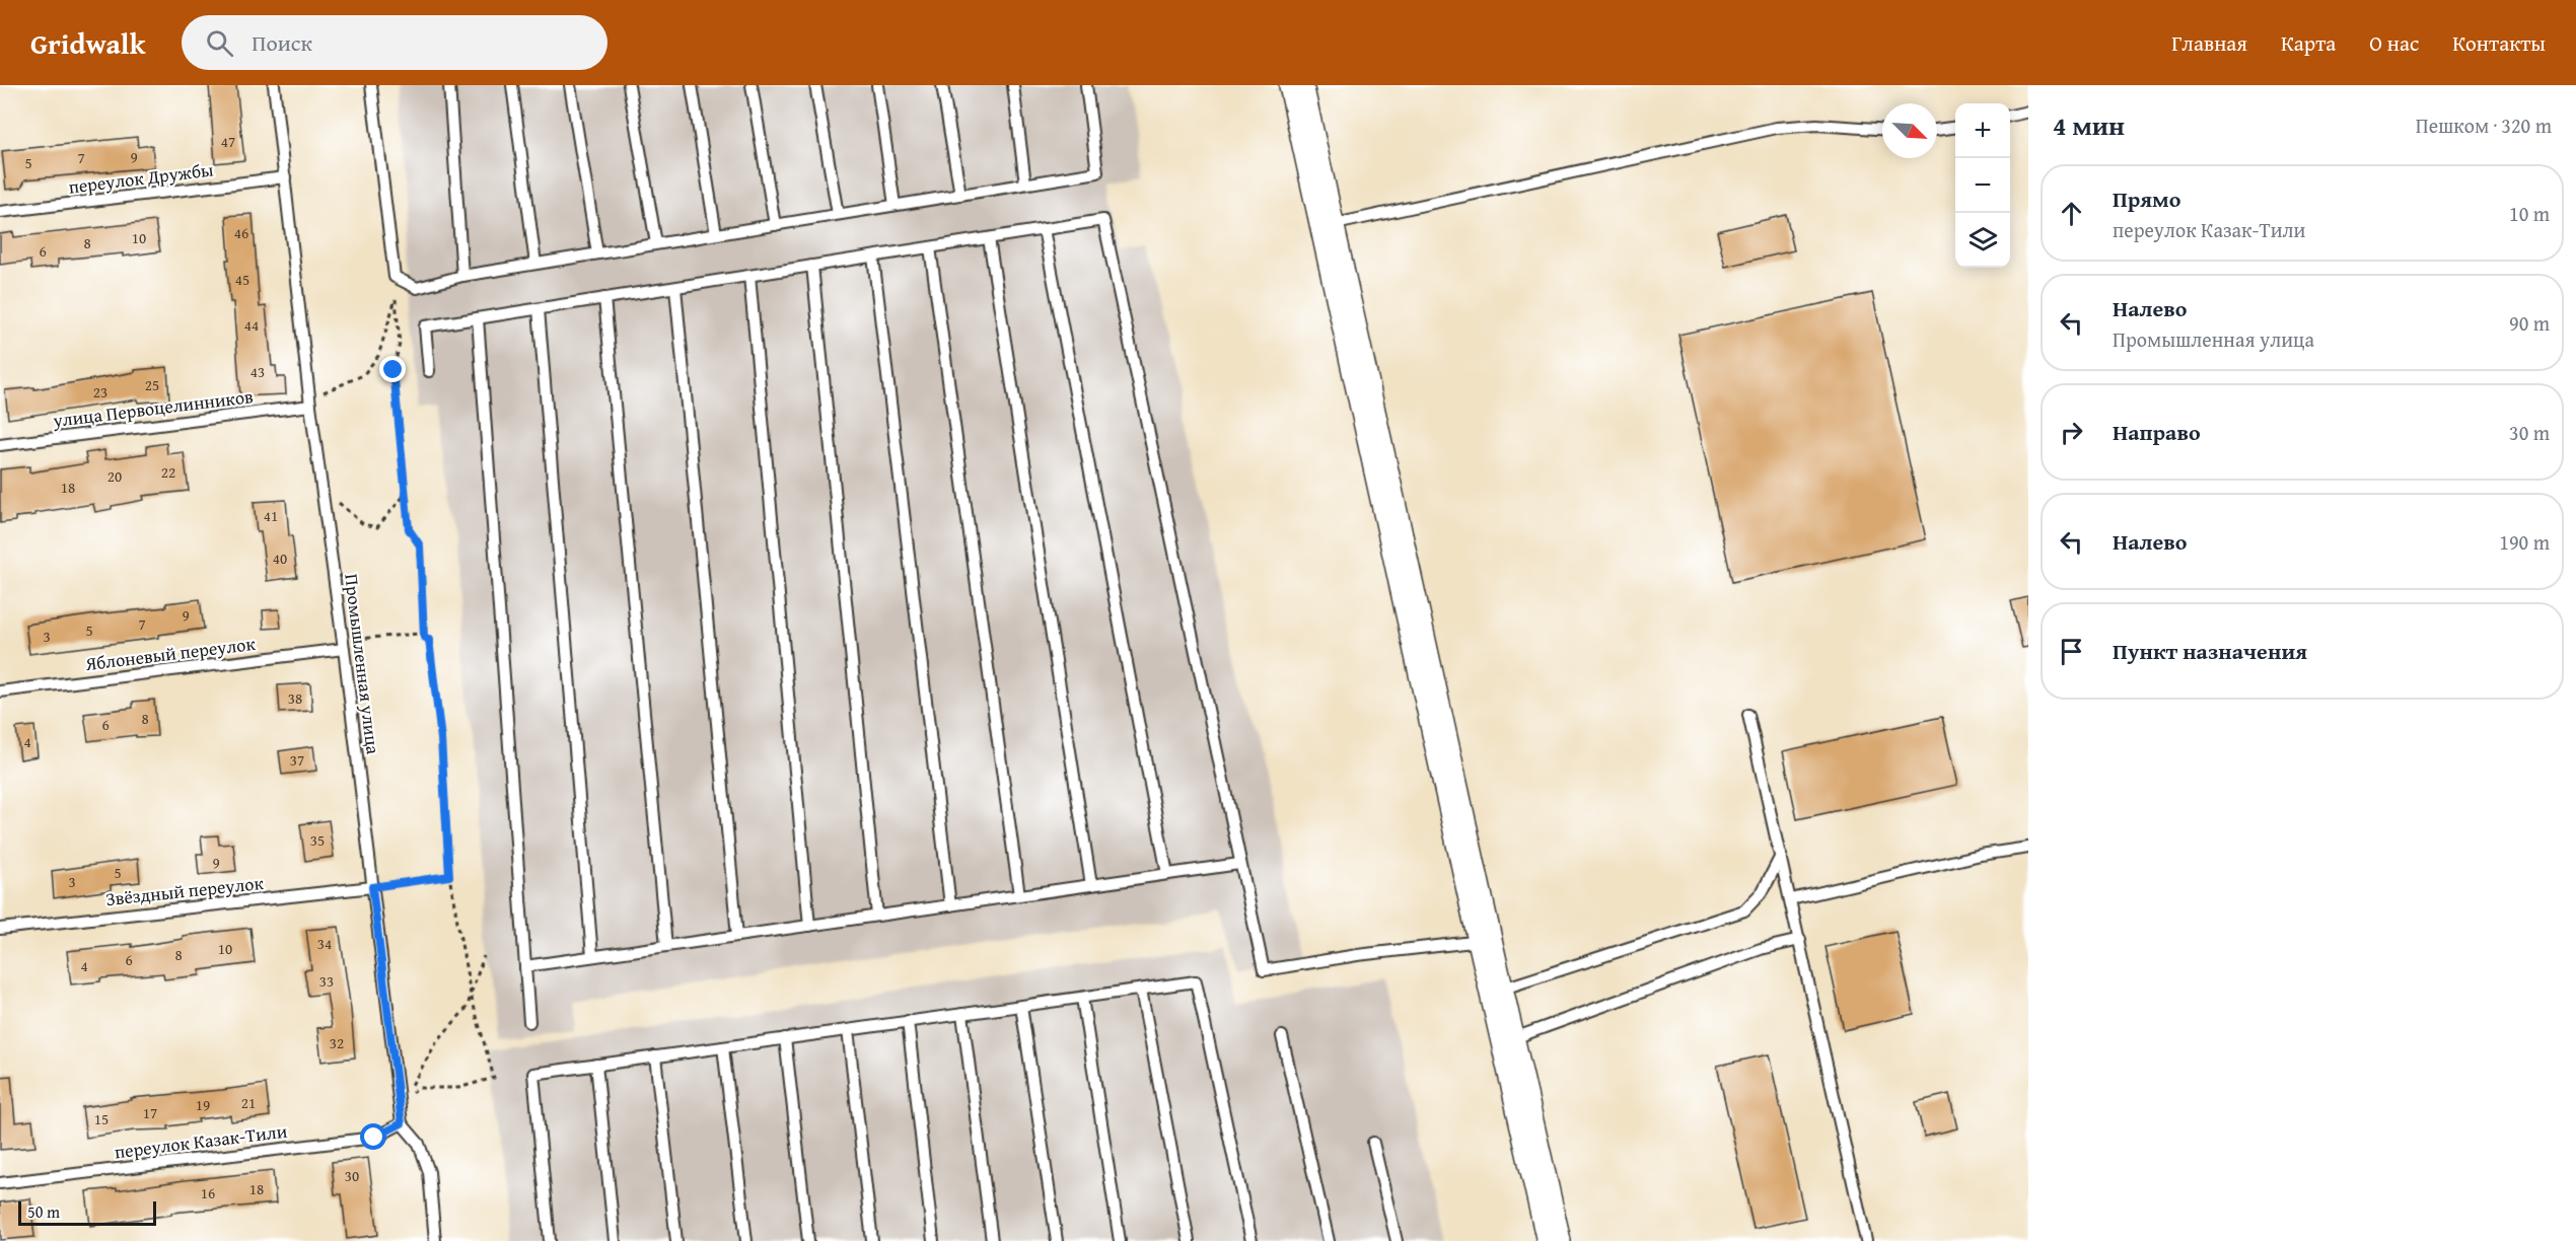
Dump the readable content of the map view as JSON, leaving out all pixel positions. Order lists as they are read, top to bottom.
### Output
{
  "streets": {
    "lane": [
      "переулок Дружбы",
      "улица Первоцелинников",
      "Яблоневый переулок",
      "Промышленная улица",
      "Звёздный переулок",
      "переулок Казак-Тили"
    ]
  },
  "crossings": [
    ["переулок Дружбы", "Промышленная улица"],
    ["улица Первоцелинников", "Промышленная улица"],
    ["Яблоневый переулок", "Промышленная улица"],
    ["Промышленная улица", "Звёздный переулок"],
    ["Промышленная улица", "переулок Казак-Тили"]
  ],
  "house_numbers": [
    "47",
    "9",
    "7",
    "5",
    "46",
    "10",
    "8",
    "6",
    "45",
    "44",
    "43",
    "25",
    "23",
    "22",
    "20",
    "18",
    "41",
    "40",
    "9",
    "7",
    "5",
    "3",
    "38",
    "8",
    "6",
    "4",
    "37",
    "35",
    "9",
    "5",
    "3",
    "34",
    "10",
    "8",
    "6",
    "4",
    "33",
    "32",
    "21",
    "19",
    "17",
    "15",
    "30",
    "18",
    "16"
  ],
  "scale_bar": "50 m",
  "north": "bottom right",
  "page": {
    "header": "Gridwalk",
    "search": "Поиск",
    "nav": [
      "Главная",
      "Карта",
      "О нас",
      "Контакты"
    ],
    "heading": ["4 мин", "Пешком · 320 m"],
    "map_buttons": ["+", "−"],
    "list": [
      ["Прямо", "переулок Казак-Тили", "10 m"],
      ["Налево", "Промышленная улица", "90 m"],
      ["Направо", "30 m"],
      ["Налево", "190 m"],
      "Пункт назначения"
    ],
    "scale": "50 m"
  }
}
